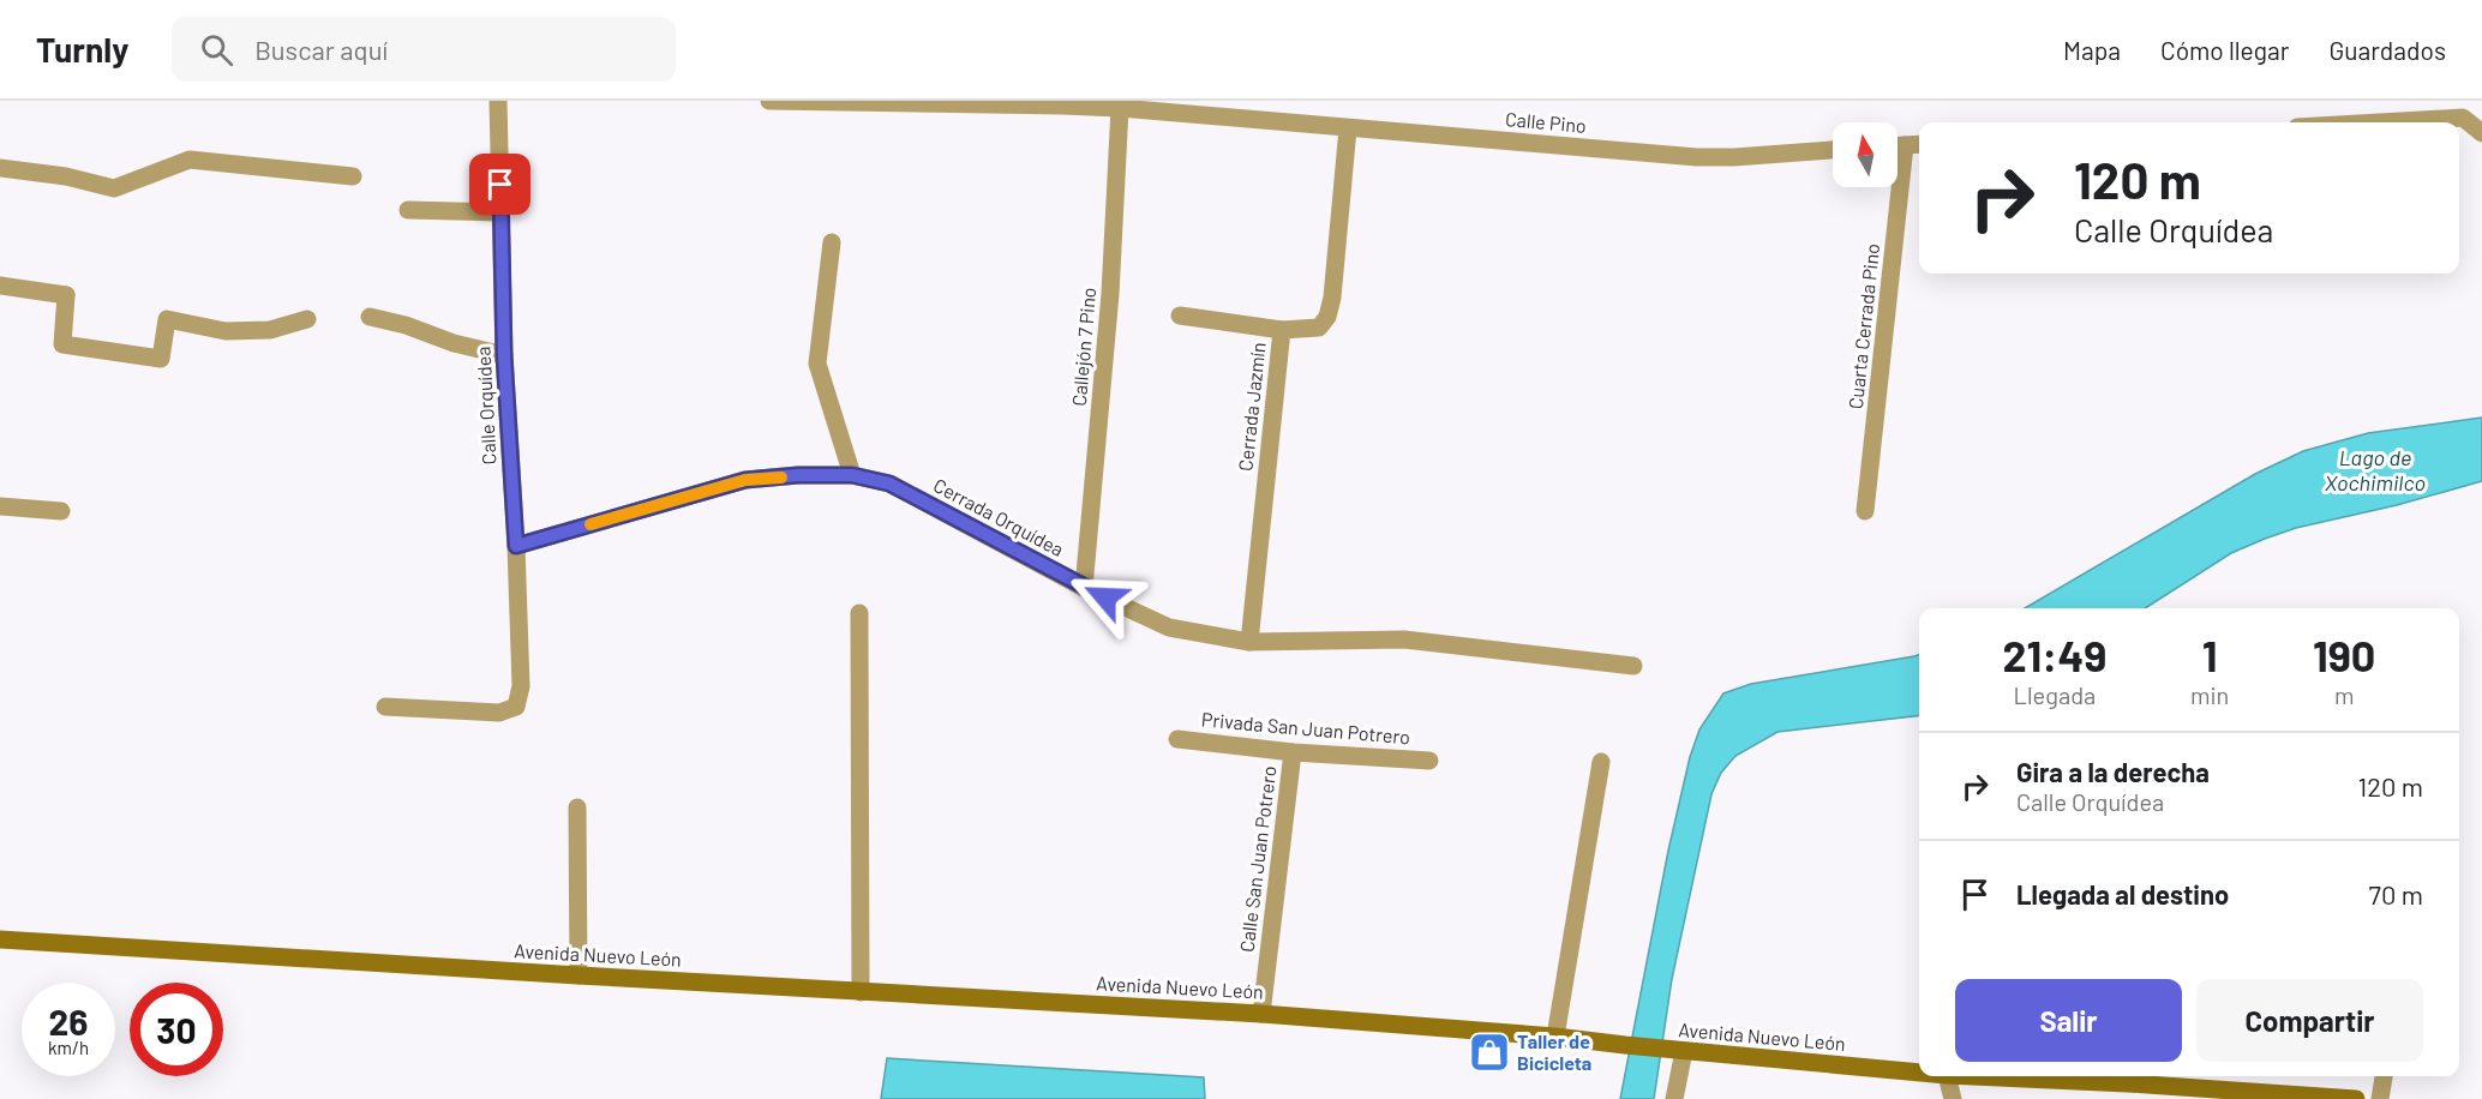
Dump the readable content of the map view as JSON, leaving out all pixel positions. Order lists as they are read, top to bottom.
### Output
{
  "streets": {
    "street": [
      "Calle Pino",
      "Cuarta Cerrada Pino",
      "Callejón 7 Pino",
      "Calle Orquídea",
      "Cerrada Jazmín",
      "Cerrada Orquídea",
      "Privada San Juan Potrero",
      "Calle San Juan Potrero",
      "Avenida Nuevo León"
    ]
  },
  "crossings": [
    ["Calle Pino", "Callejón 7 Pino"],
    ["Calle Pino", "Cerrada Jazmín"],
    ["Callejón 7 Pino", "Cerrada Orquídea"],
    ["Calle Orquídea", "Cerrada Orquídea"],
    ["Cerrada Jazmín", "Cerrada Orquídea"],
    ["Privada San Juan Potrero", "Calle San Juan Potrero"],
    ["Calle San Juan Potrero", "Avenida Nuevo León"]
  ],
  "water": ["Lago de Xochimilco"],
  "places": {
    "shop": ["Taller de Bicicleta"]
  },
  "north": "top",
  "page": {
    "header": "Turnly",
    "search": "Buscar aquí",
    "nav": ["Mapa", "Cómo llegar", "Guardados"],
    "turn": ["120 m", "Calle Orquídea"],
    "eta": [
      "21:49",
      "Llegada",
      "1",
      "min",
      "190",
      "m"
    ],
    "list": [
      {
        "name": "Gira a la derecha",
        "note": "Calle Orquídea",
        "value": "120 m"
      },
      {
        "name": "Llegada al destino",
        "value": "70 m"
      }
    ],
    "buttons": ["Salir", "Compartir"],
    "speed": "26 km/h",
    "limit": "30"
  }
}
